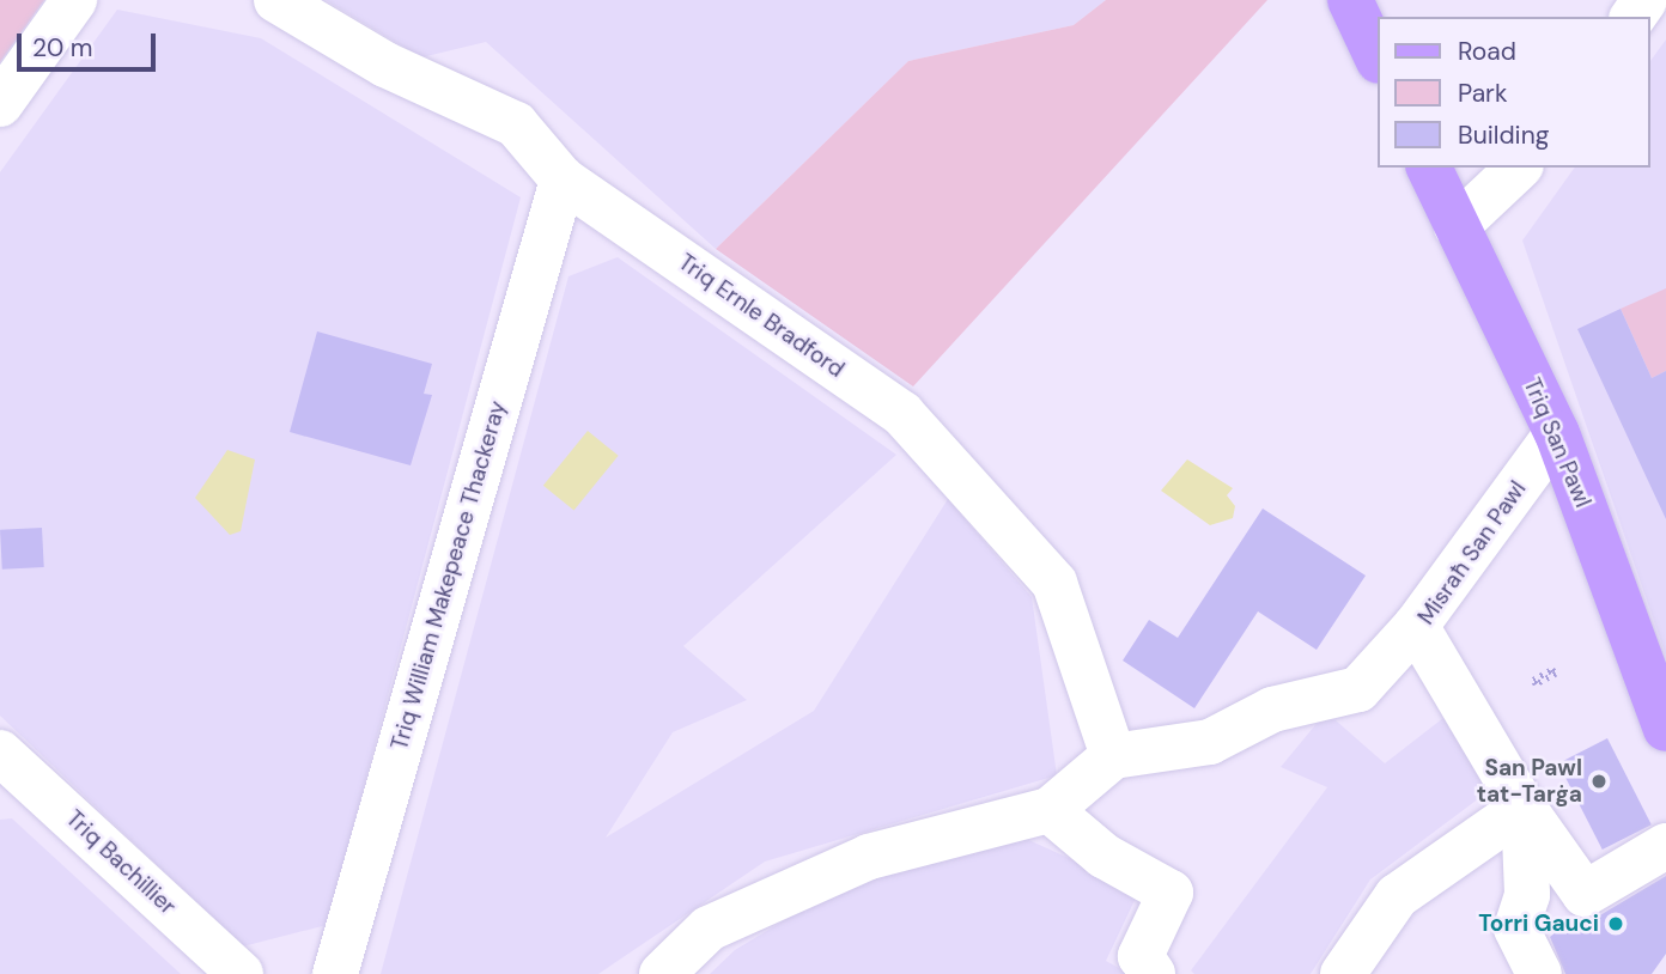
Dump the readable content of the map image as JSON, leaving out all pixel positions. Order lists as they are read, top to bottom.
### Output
{
  "streets": {
    "main road": ["Triq San Pawl"],
    "street": [
      "Triq Ernle Bradford",
      "Misraħ San Pawl",
      "Triq William Makepeace Thackeray",
      "Triq Bachillier"
    ]
  },
  "crossings": [
    ["Triq Ernle Bradford", "Triq William Makepeace Thackeray"],
    ["Triq San Pawl", "Misraħ San Pawl"]
  ],
  "places": ["San Pawl tat-Tarġa", "Torri Gauci"],
  "legend": ["Road", "Park", "Building"],
  "scale_bar": "20 m"
}
